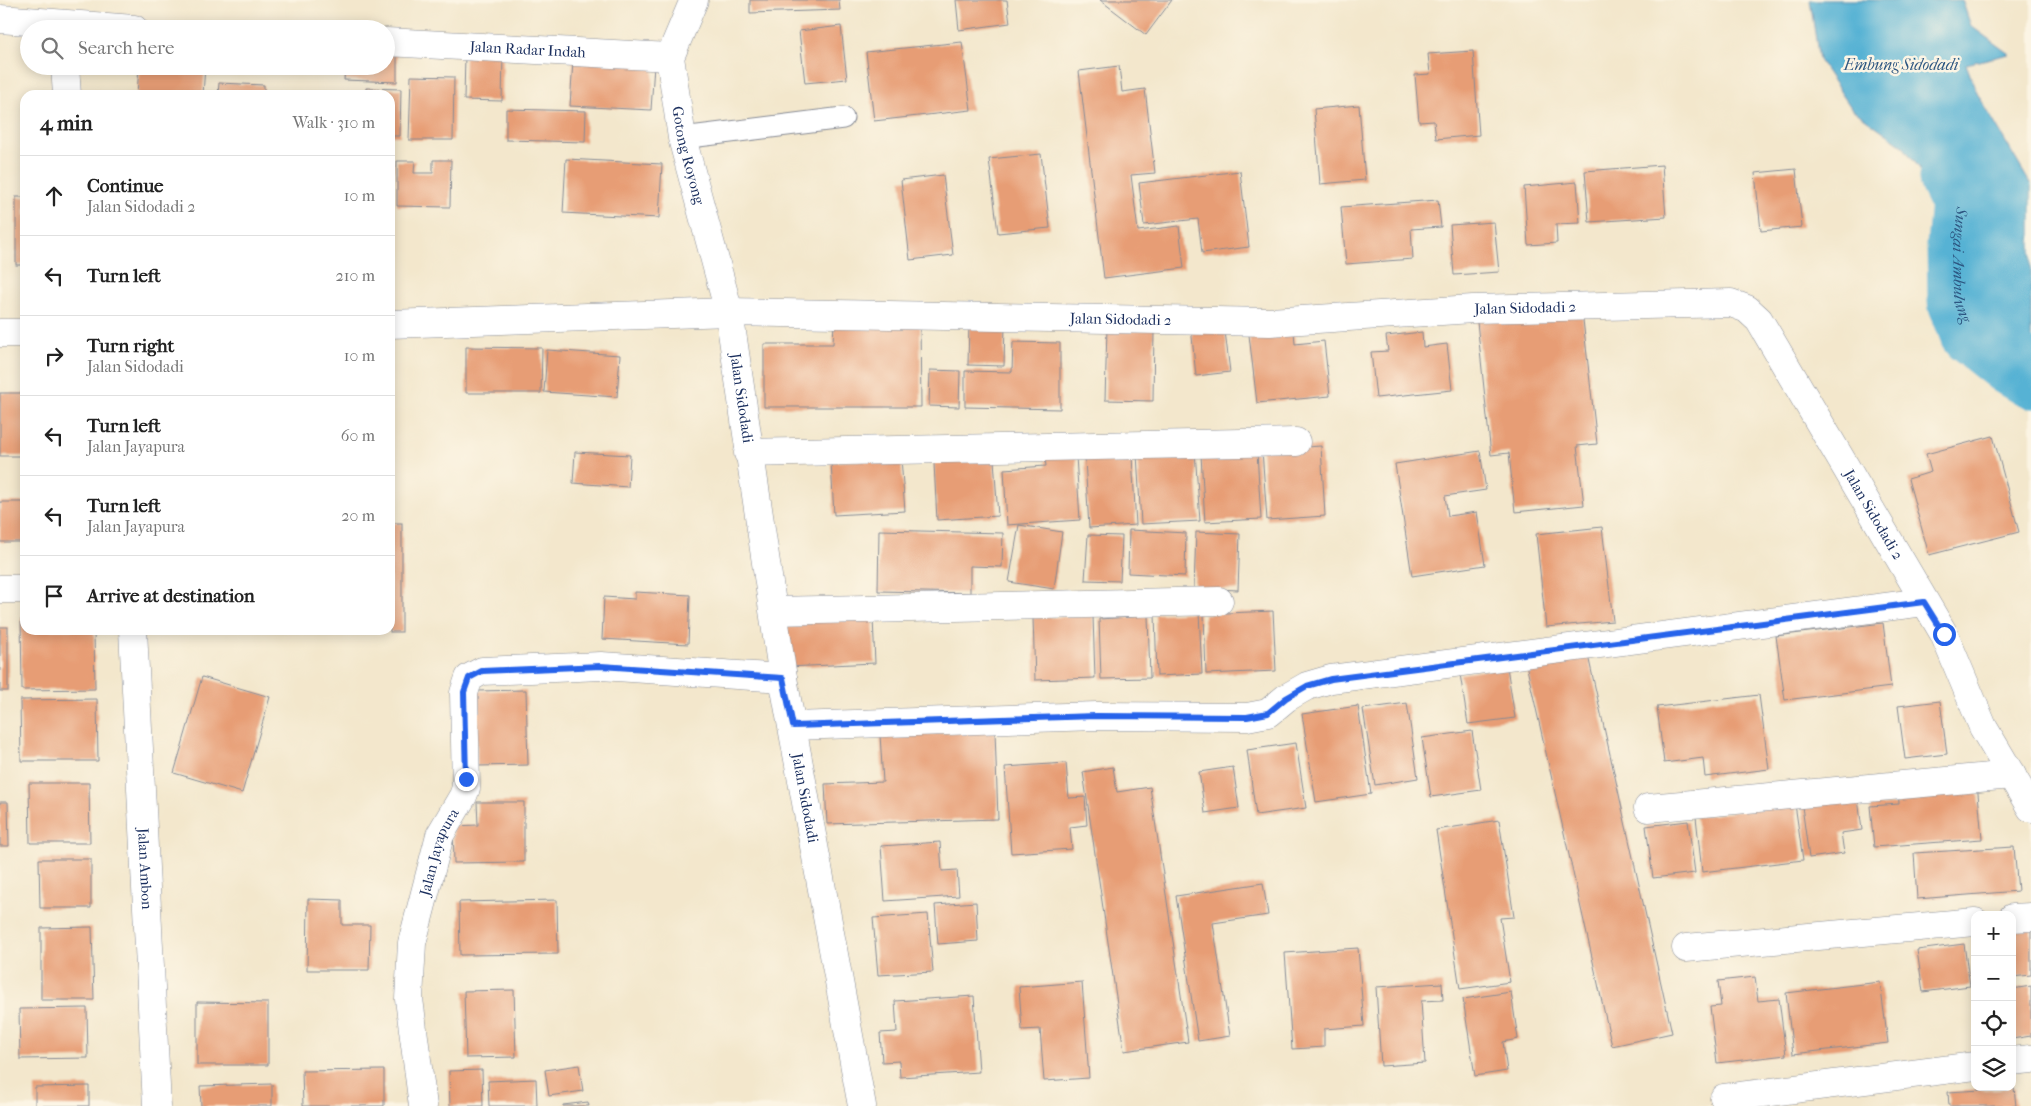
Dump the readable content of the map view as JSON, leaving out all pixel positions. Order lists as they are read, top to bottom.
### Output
{
  "streets": {
    "street": [
      "Jalan Radar Indah",
      "Gotong Royong",
      "Jalan Sidodadi 2",
      "Jalan Sidodadi",
      "Jalan Jayapura",
      "Jalan Ambon"
    ]
  },
  "crossings": [
    ["Jalan Radar Indah", "Gotong Royong"],
    ["Gotong Royong", "Jalan Sidodadi 2"],
    ["Gotong Royong", "Jalan Sidodadi"],
    ["Jalan Sidodadi 2", "Jalan Sidodadi"],
    ["Jalan Sidodadi", "Jalan Jayapura"]
  ],
  "water": ["Embung Sidodadi", "Sungai Ambulung"],
  "page": {
    "search": "Search here",
    "heading": ["4 min", "Walk · 310 m"],
    "list": [
      ["Continue", "Jalan Sidodadi 2", "10 m"],
      ["Turn left", "210 m"],
      ["Turn right", "Jalan Sidodadi", "10 m"],
      ["Turn left", "Jalan Jayapura", "60 m"],
      ["Turn left", "Jalan Jayapura", "20 m"],
      "Arrive at destination"
    ],
    "map_buttons": ["+", "−"]
  }
}
